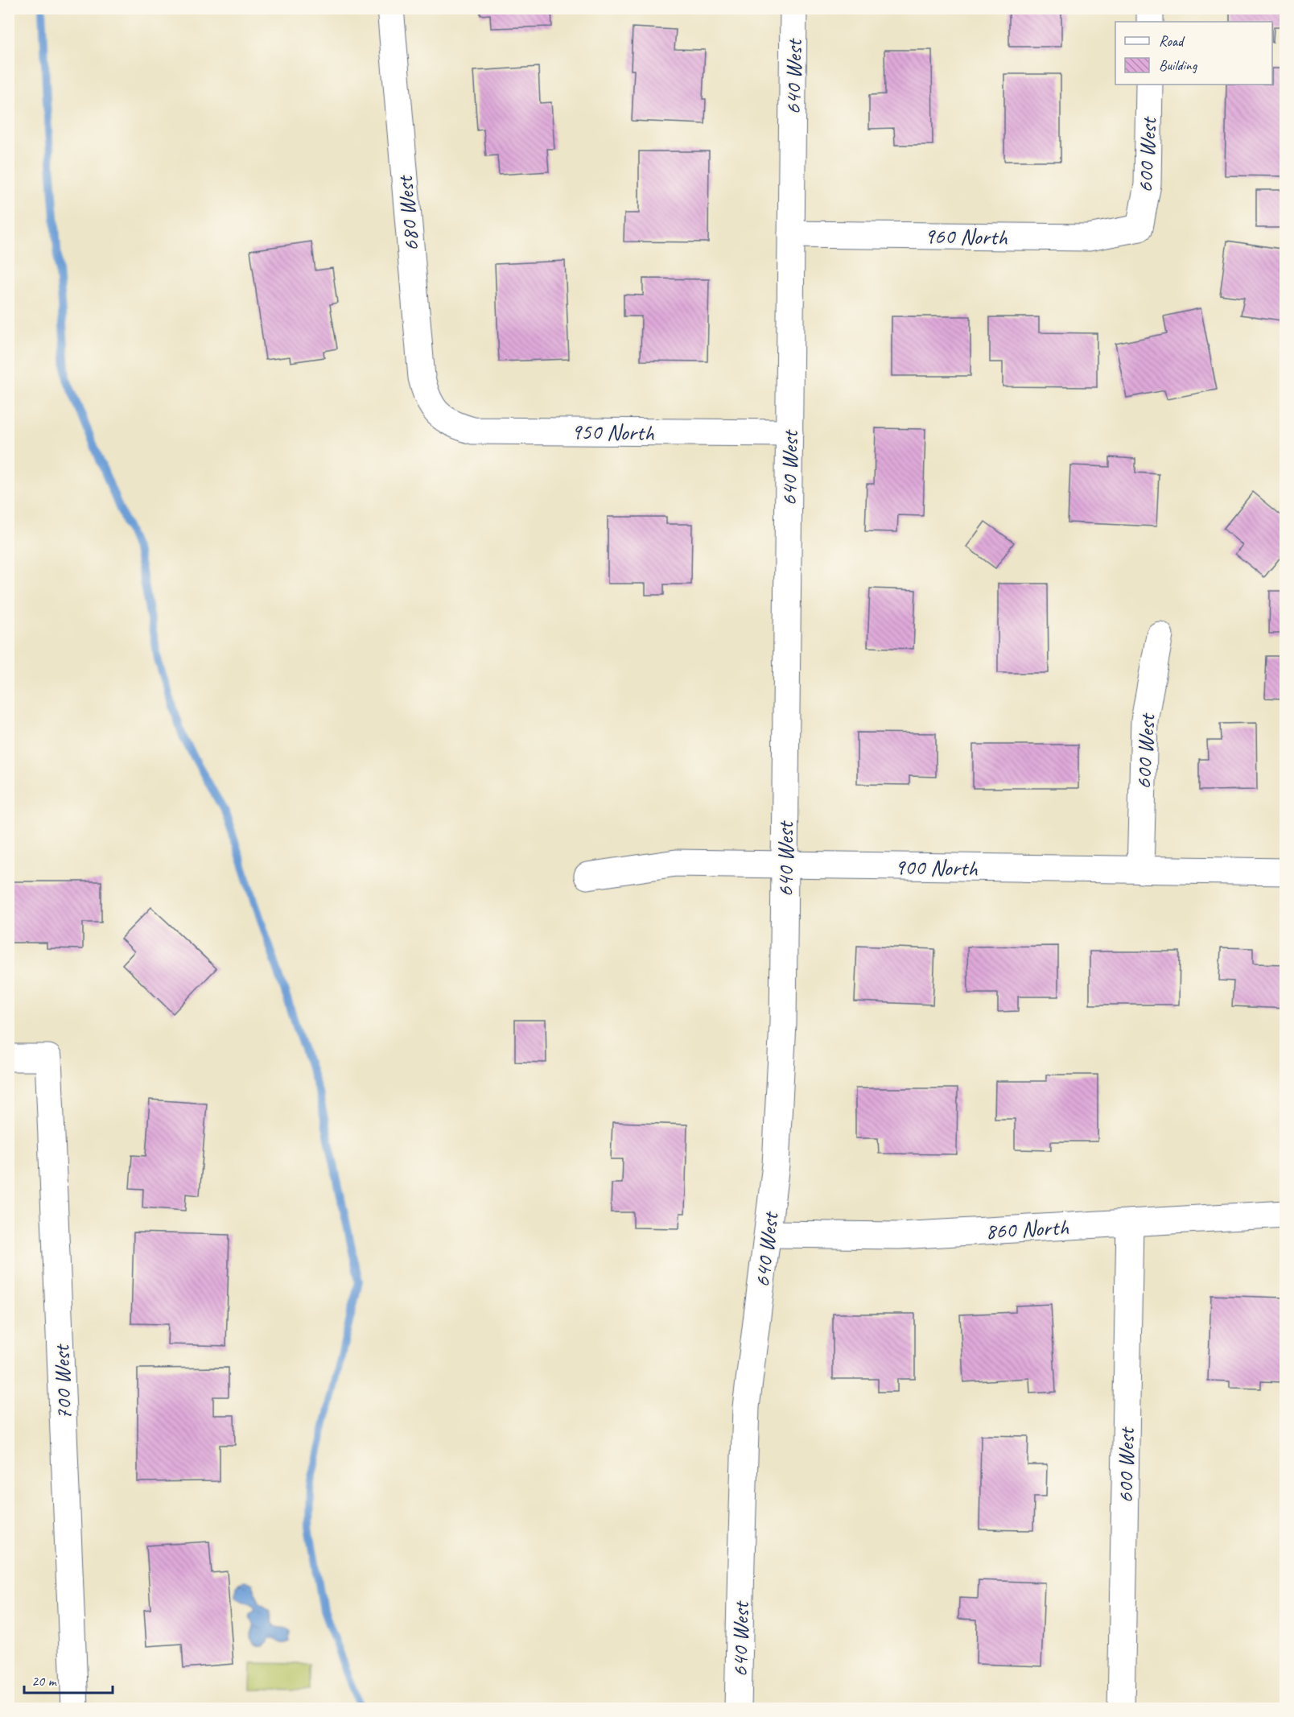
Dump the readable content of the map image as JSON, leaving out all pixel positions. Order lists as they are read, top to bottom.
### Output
{
  "streets": {
    "street": [
      "640 West",
      "600 West",
      "680 West",
      "960 North",
      "950 North",
      "900 North",
      "860 North",
      "700 West"
    ]
  },
  "crossings": [
    ["640 West", "960 North"],
    ["640 West", "950 North"],
    ["640 West", "900 North"],
    ["640 West", "860 North"],
    ["600 West", "960 North"],
    ["600 West", "900 North"],
    ["600 West", "860 North"],
    ["680 West", "950 North"]
  ],
  "legend": ["Road", "Building"],
  "scale_bar": "20 m"
}
